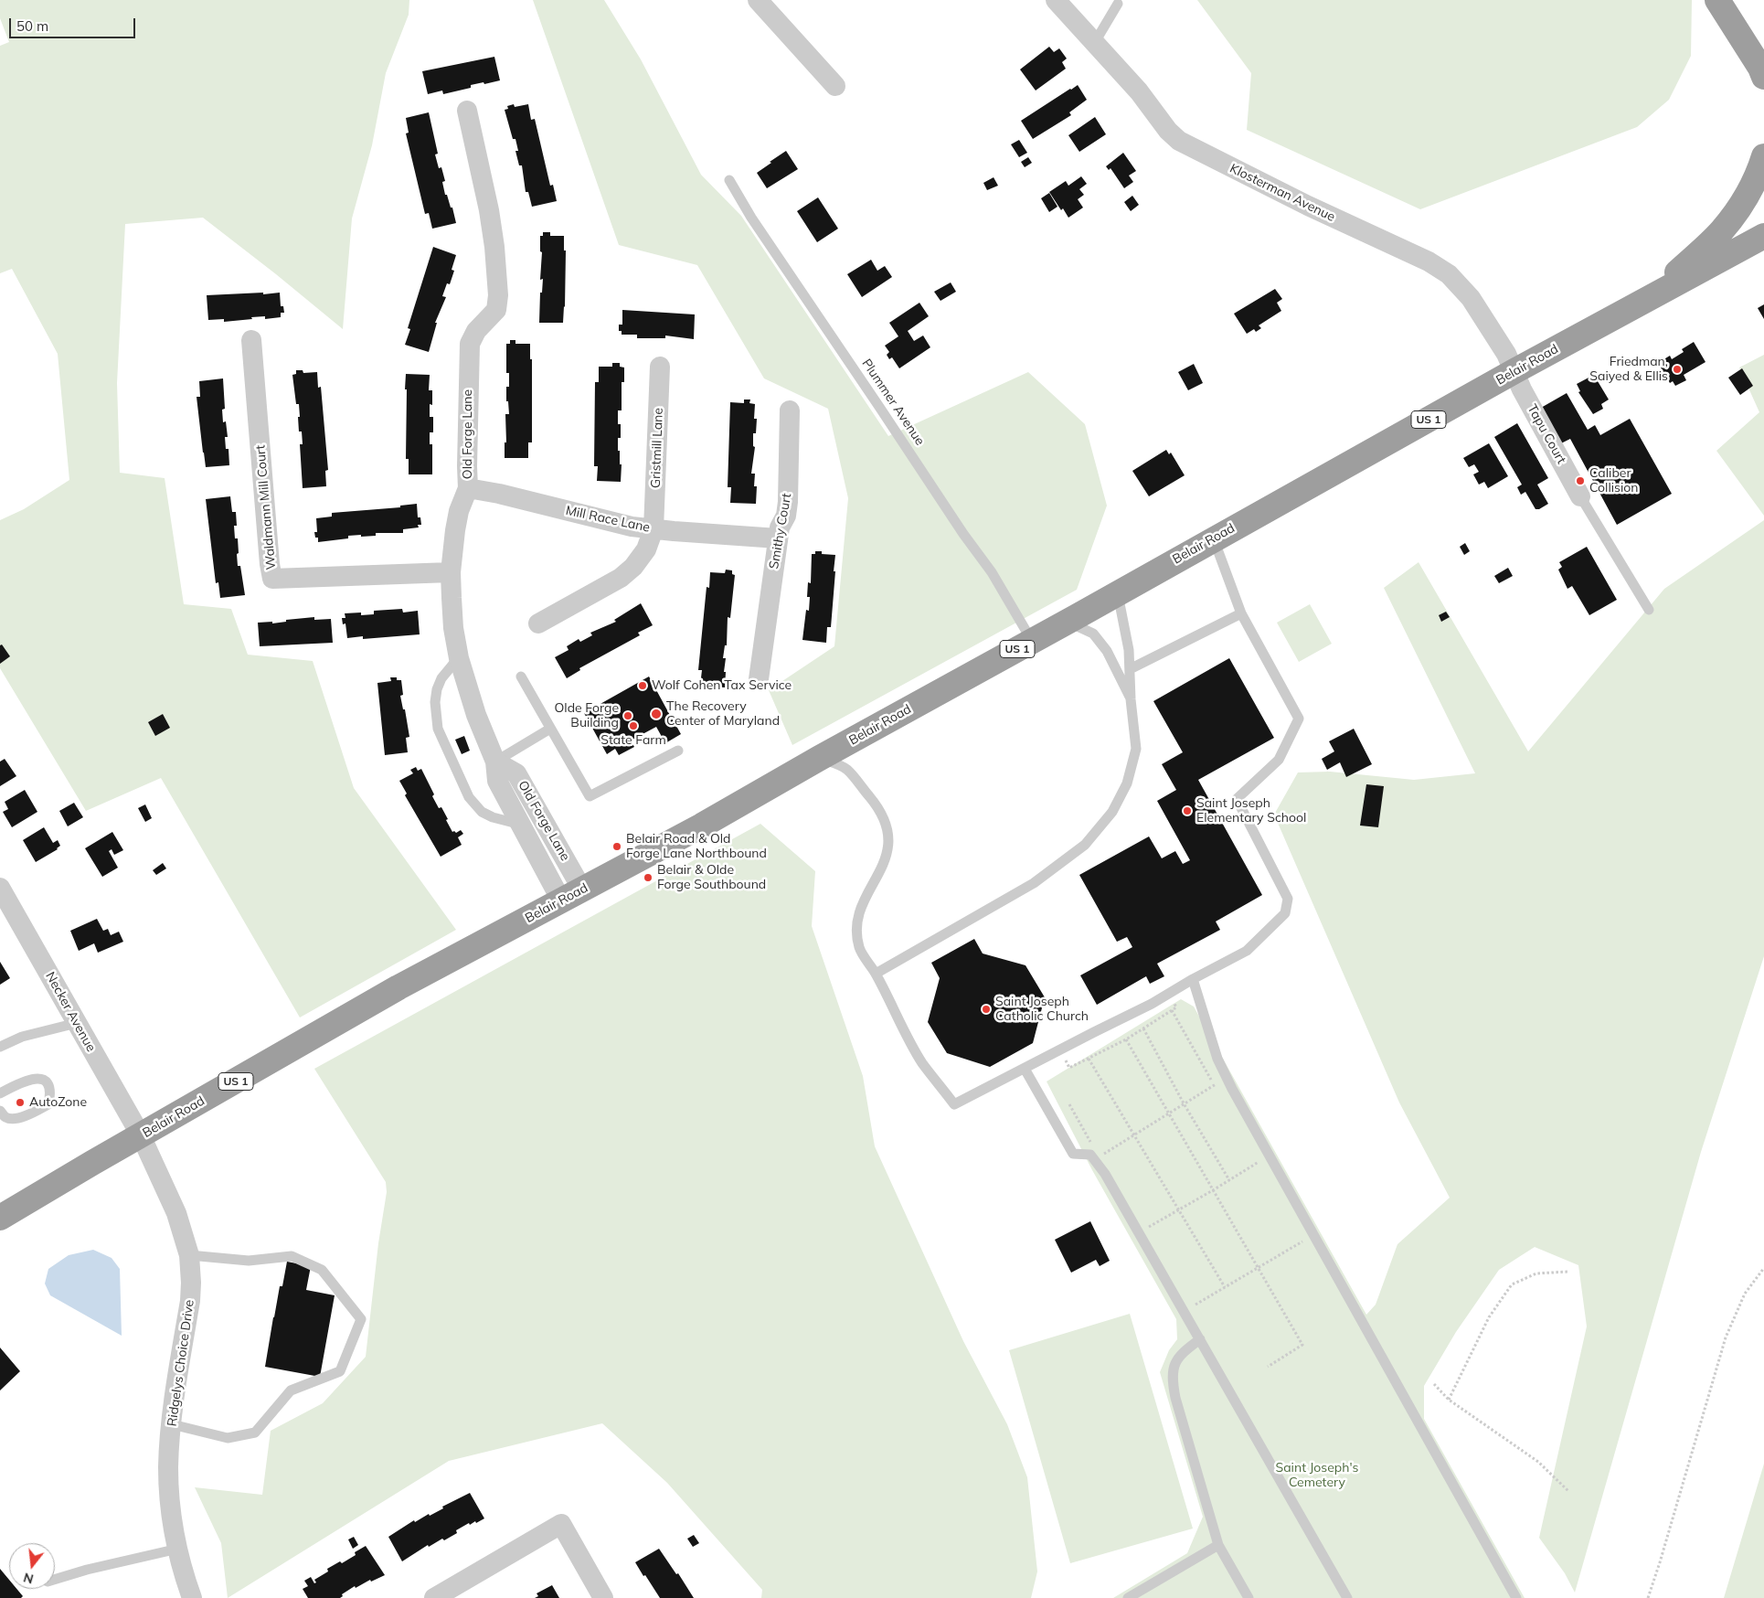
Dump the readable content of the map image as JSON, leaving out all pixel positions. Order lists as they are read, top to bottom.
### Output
{
  "streets": {
    "highway": ["Belair Road", "US 1"],
    "street": [
      "Klosterman Avenue",
      "Old Forge Lane",
      "Tapu Court",
      "Gristmill Lane",
      "Waldmann Mill Court",
      "Mill Race Lane",
      "Smithy Court",
      "Necker Avenue",
      "Ridgelys Choice Drive"
    ],
    "lane": ["Plummer Avenue"]
  },
  "crossings": [
    ["Klosterman Avenue", "Belair Road"],
    ["Klosterman Avenue", "Tapu Court"],
    ["Belair Road", "Plummer Avenue"],
    ["Belair Road", "Old Forge Lane"],
    ["Belair Road", "Tapu Court"],
    ["Belair Road", "Necker Avenue"],
    ["Belair Road", "Ridgelys Choice Drive"],
    ["Old Forge Lane", "Waldmann Mill Court"],
    ["Old Forge Lane", "Mill Race Lane"],
    ["Gristmill Lane", "Mill Race Lane"],
    ["Mill Race Lane", "Smithy Court"],
    ["Necker Avenue", "Ridgelys Choice Drive"]
  ],
  "parks": ["Saint Joseph's Cemetery"],
  "places": [
    "Friedman, Saiyed & Ellis",
    "Caliber Collision",
    "Wolf Cohen Tax Service",
    "The Recovery Center of Maryland",
    "Olde Forge Building",
    "State Farm",
    "Saint Joseph Elementary School",
    "Belair Road & Old Forge Lane Northbound",
    "Belair & Olde Forge Southbound",
    "Saint Joseph Catholic Church",
    "AutoZone"
  ],
  "scale_bar": "50 m",
  "north": "bottom"
}
